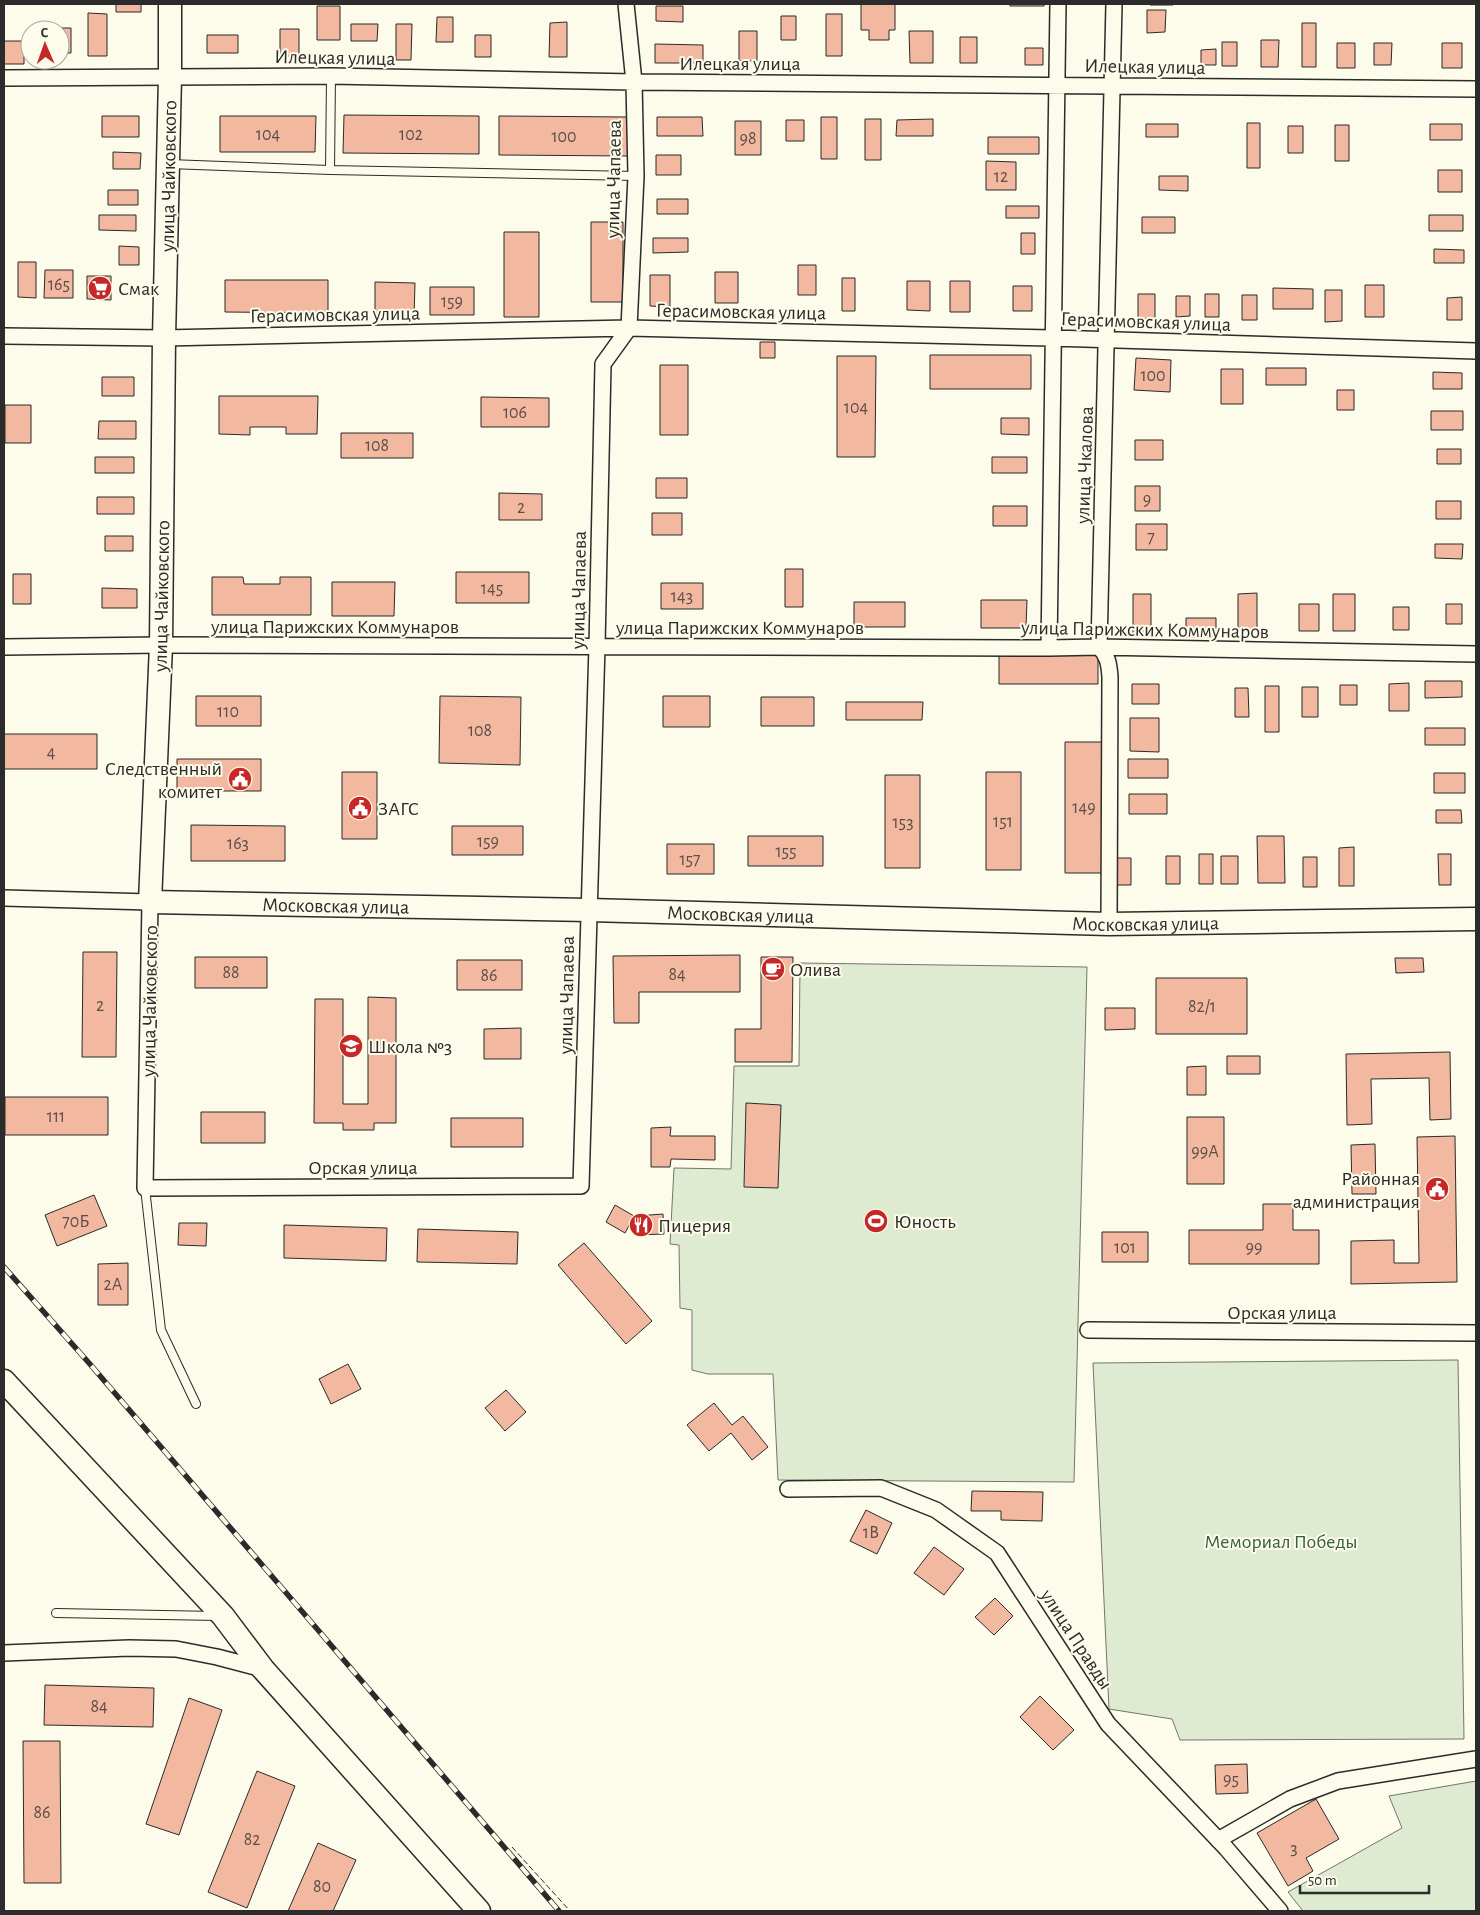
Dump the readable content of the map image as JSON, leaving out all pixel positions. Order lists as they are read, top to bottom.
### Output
{
  "streets": {
    "street": [
      "Илецкая улица",
      "улица Чайковского",
      "улица Чапаева",
      "Герасимовская улица",
      "улица Чкалова",
      "улица Парижских Коммунаров",
      "Московская улица",
      "Орская улица",
      "улица Правды"
    ]
  },
  "crossings": [
    ["Илецкая улица", "улица Чайковского"],
    ["Илецкая улица", "улица Чапаева"],
    ["Илецкая улица", "улица Чкалова"],
    ["улица Чайковского", "Герасимовская улица"],
    ["улица Чайковского", "улица Парижских Коммунаров"],
    ["улица Чайковского", "Московская улица"],
    ["улица Чайковского", "Орская улица"],
    ["улица Чапаева", "Герасимовская улица"],
    ["улица Чапаева", "улица Парижских Коммунаров"],
    ["улица Чапаева", "Московская улица"],
    ["улица Чапаева", "Орская улица"],
    ["Герасимовская улица", "улица Чкалова"],
    ["улица Чкалова", "улица Парижских Коммунаров"],
    ["улица Чкалова", "Московская улица"]
  ],
  "parks": ["Мемориал Победы"],
  "places": {
    "supermarket": ["Смак"],
    "public building": ["Следственный комитет", "ЗАГС", "Районная администрация"],
    "cafe": ["Олива"],
    "school or university": ["Школа №3"],
    "sports": ["Юность"],
    "restaurant": ["Пицерия"]
  },
  "house_numbers": [
    "104",
    "102",
    "100",
    "98",
    "12",
    "165",
    "159",
    "100",
    "104",
    "106",
    "108",
    "9",
    "2",
    "7",
    "145",
    "143",
    "110",
    "108",
    "4",
    "149",
    "151",
    "153",
    "159",
    "163",
    "155",
    "157",
    "88",
    "84",
    "86",
    "2",
    "82/1",
    "111",
    "99А",
    "70Б",
    "101",
    "99",
    "2А",
    "1В",
    "84",
    "95",
    "86",
    "82",
    "3",
    "80"
  ],
  "scale_bar": "50 m",
  "north": "top"
}
